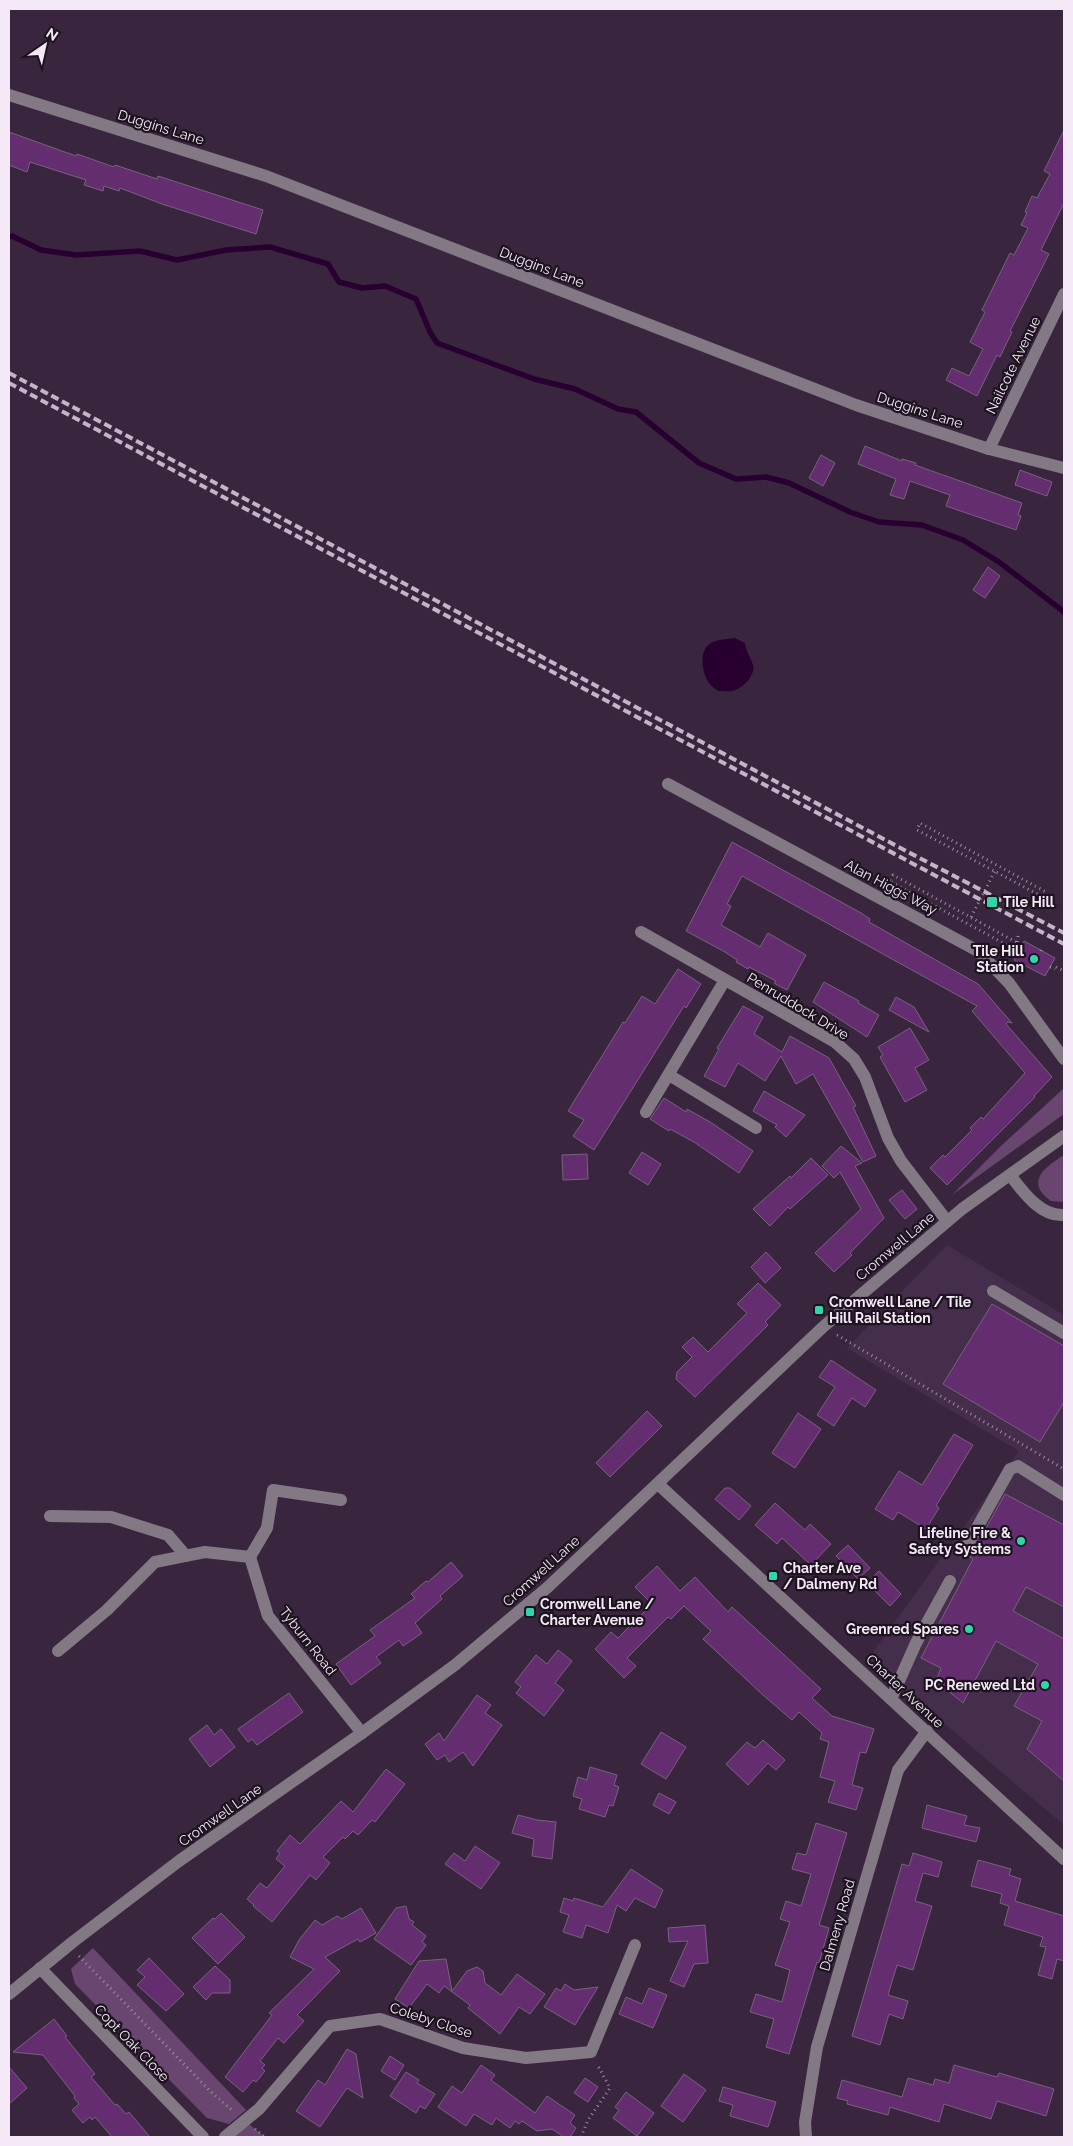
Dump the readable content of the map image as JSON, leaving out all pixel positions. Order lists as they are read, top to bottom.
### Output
{
  "streets": {
    "street": [
      "Duggins Lane",
      "Nailcote Avenue",
      "Alan Higgs Way",
      "Penruddock Drive",
      "Cromwell Lane",
      "Tyburn Road",
      "Charter Avenue",
      "Dalmeny Road",
      "Coleby Close",
      "Copt Oak Close"
    ]
  },
  "crossings": [
    ["Duggins Lane", "Nailcote Avenue"],
    ["Penruddock Drive", "Cromwell Lane"],
    ["Cromwell Lane", "Tyburn Road"],
    ["Cromwell Lane", "Charter Avenue"],
    ["Cromwell Lane", "Copt Oak Close"],
    ["Charter Avenue", "Dalmeny Road"]
  ],
  "places": {
    "transit": [
      "Tile Hill",
      "Cromwell Lane / Tile Hill Rail Station",
      "Charter Ave / Dalmeny Rd",
      "Cromwell Lane / Charter Avenue"
    ],
    "other": [
      "Tile Hill Station",
      "Lifeline Fire & Safety Systems",
      "Greenred Spares",
      "PC Renewed Ltd"
    ]
  },
  "north": "top right"
}
